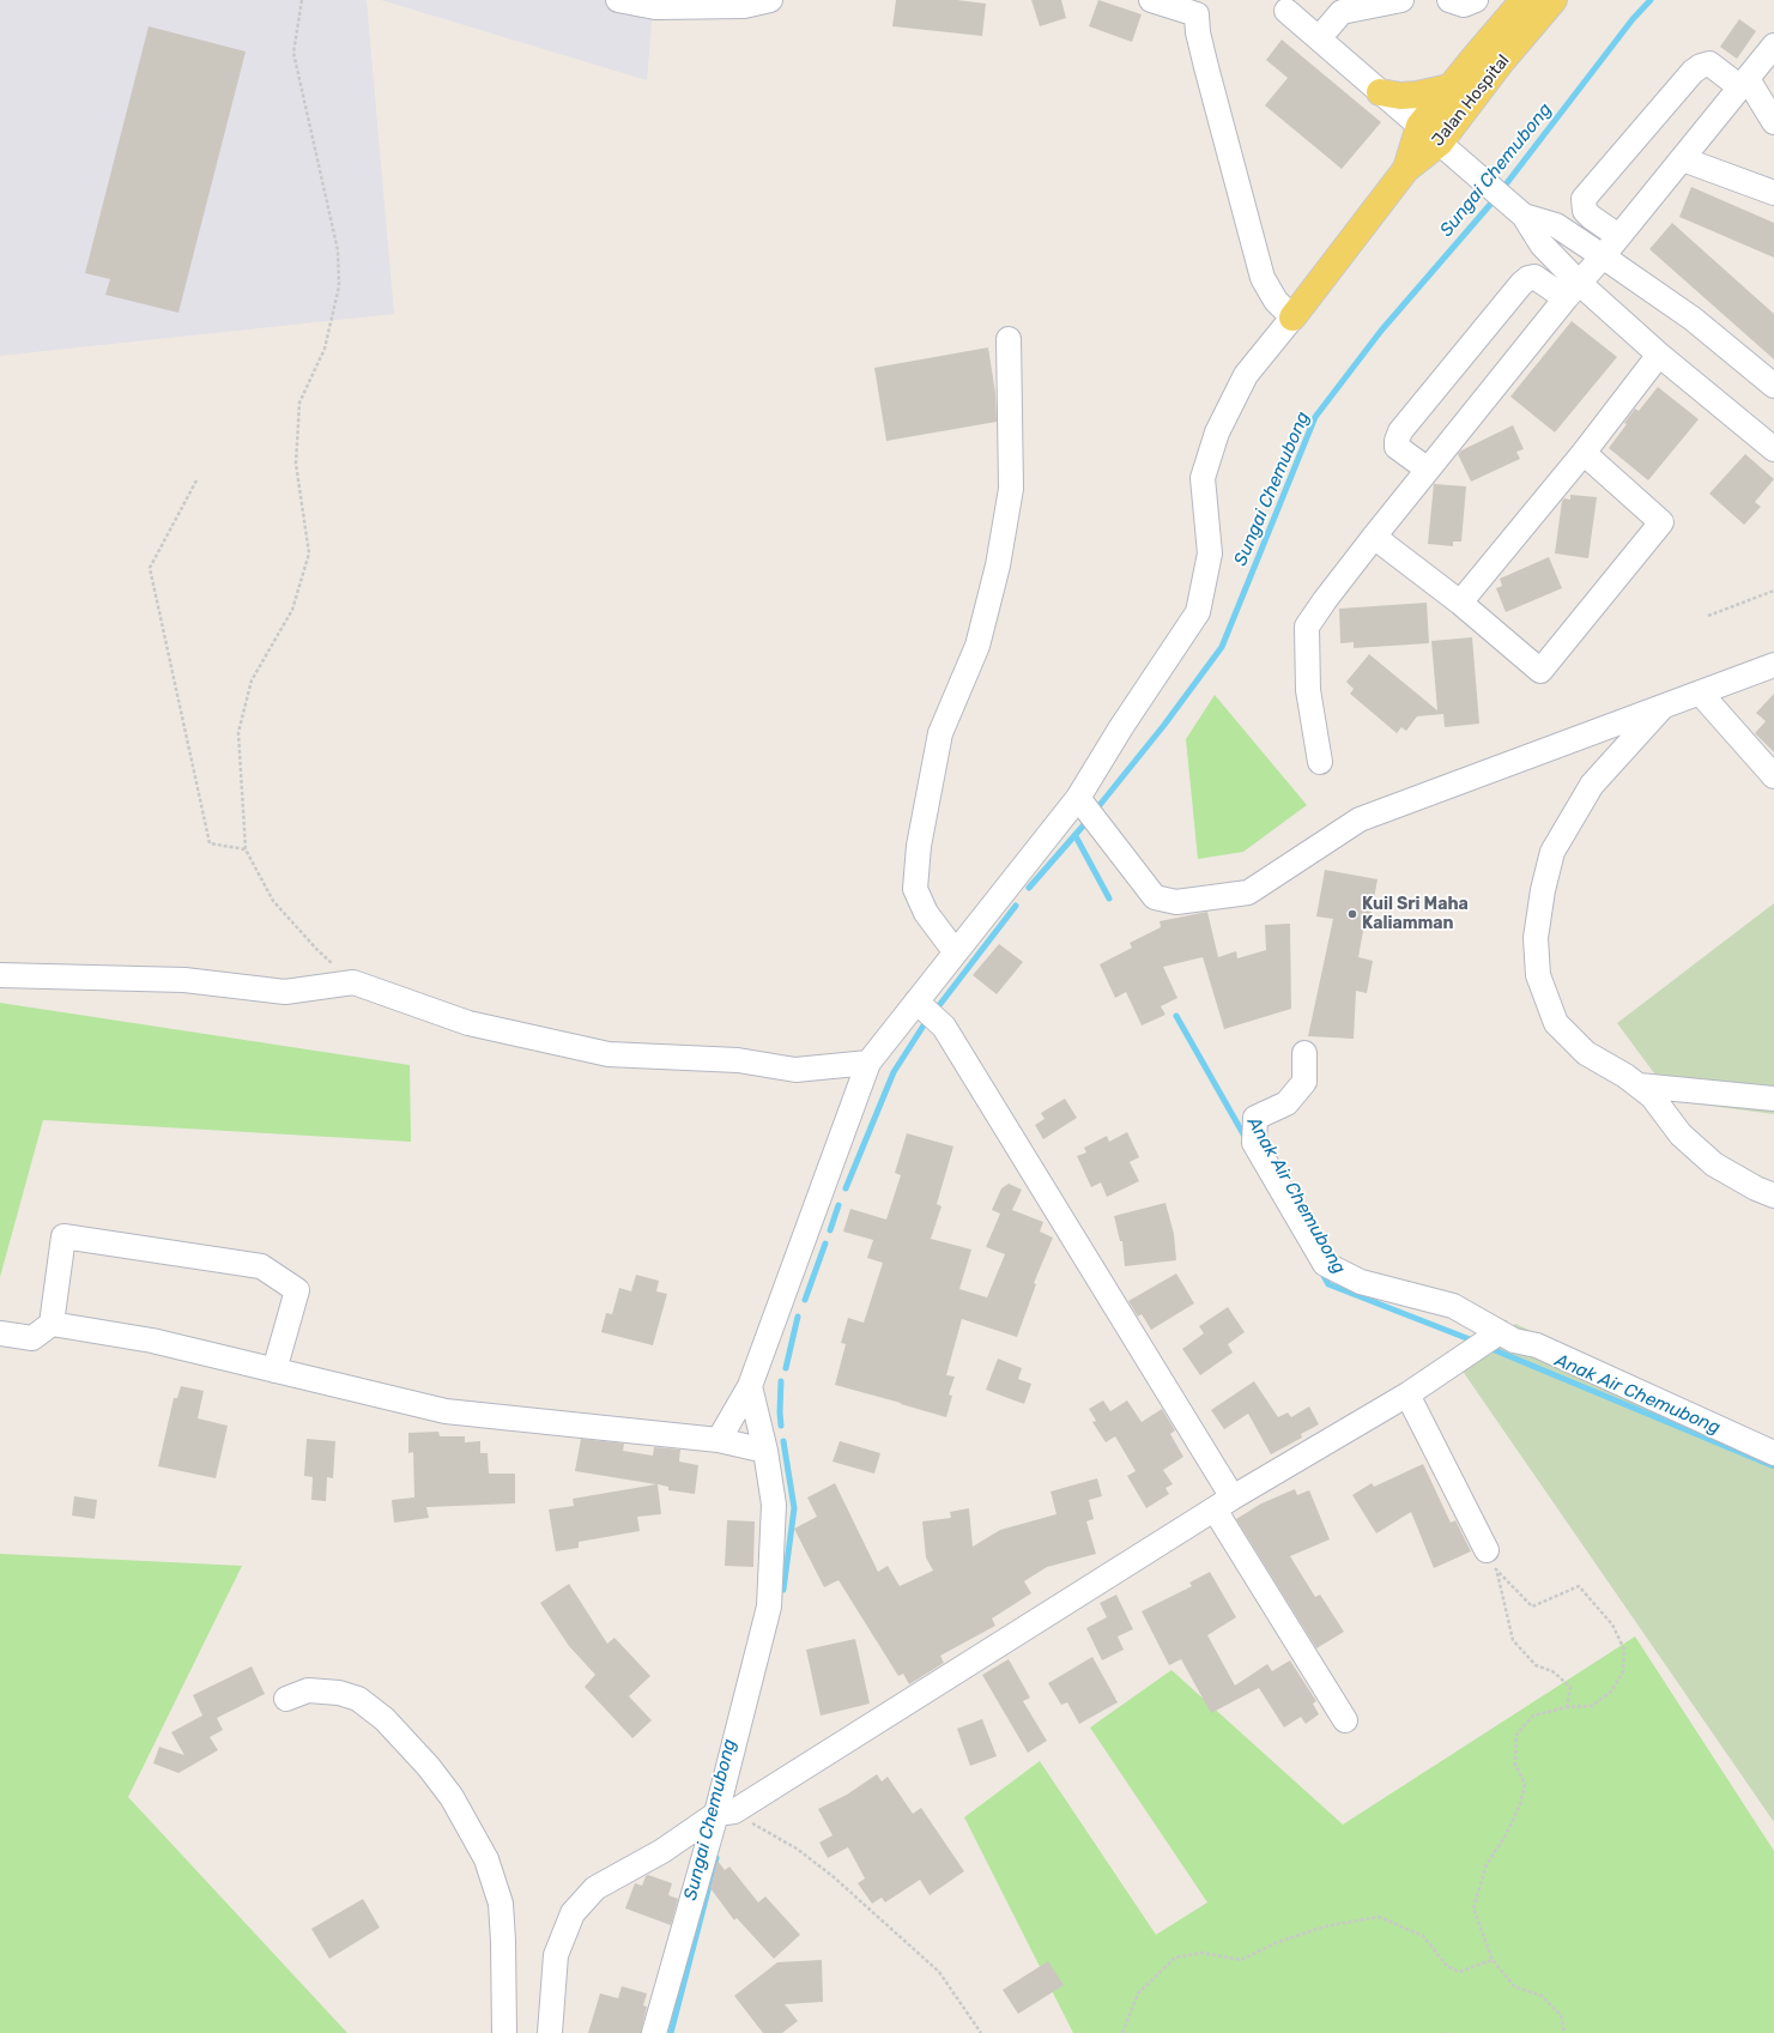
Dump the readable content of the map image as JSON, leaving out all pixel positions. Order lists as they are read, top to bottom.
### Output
{
  "streets": {
    "main road": ["Jalan Hospital"]
  },
  "water": ["Sungai Chemubong", "Anak Air Chemubong"],
  "places": ["Kuil Sri Maha Kaliamman"]
}
